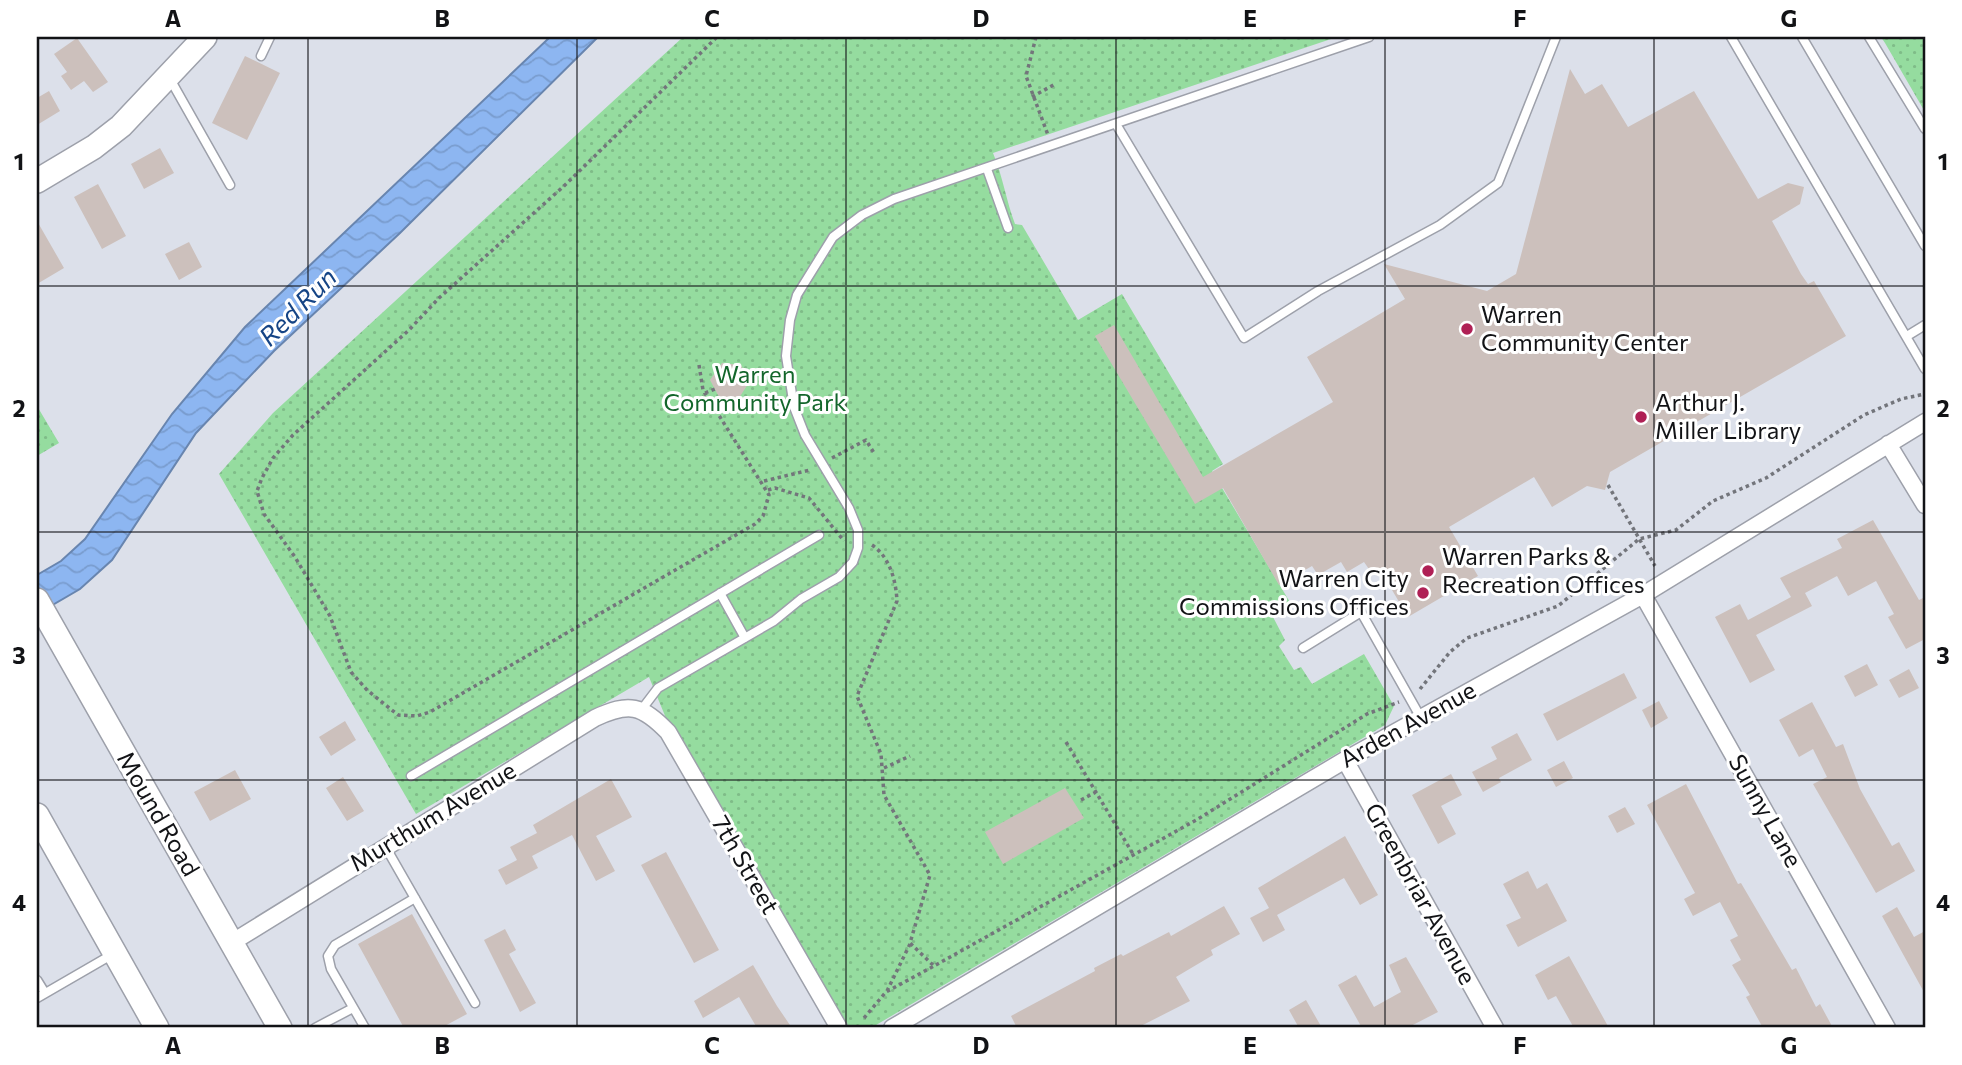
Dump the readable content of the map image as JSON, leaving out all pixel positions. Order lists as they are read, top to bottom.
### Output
{
  "streets": {
    "main road": ["Mound Road"],
    "street": [
      "Arden Avenue",
      "Sunny Lane",
      "Murthum Avenue",
      "7th Street",
      "Greenbriar Avenue"
    ]
  },
  "crossings": [
    ["Arden Avenue", "Sunny Lane"],
    ["Arden Avenue", "Greenbriar Avenue"],
    ["Mound Road", "Murthum Avenue"],
    ["Murthum Avenue", "7th Street"]
  ],
  "water": ["Red Run"],
  "parks": ["Warren Community Park"],
  "places": [
    "Warren Community Center",
    "Arthur J. Miller Library",
    "Warren Parks & Recreation Offices",
    "Warren City Commissions Offices"
  ],
  "grid": {
    "columns": [
      "A",
      "B",
      "C",
      "D",
      "E",
      "F",
      "G"
    ],
    "rows": [
      "1",
      "2",
      "3",
      "4"
    ]
  }
}
